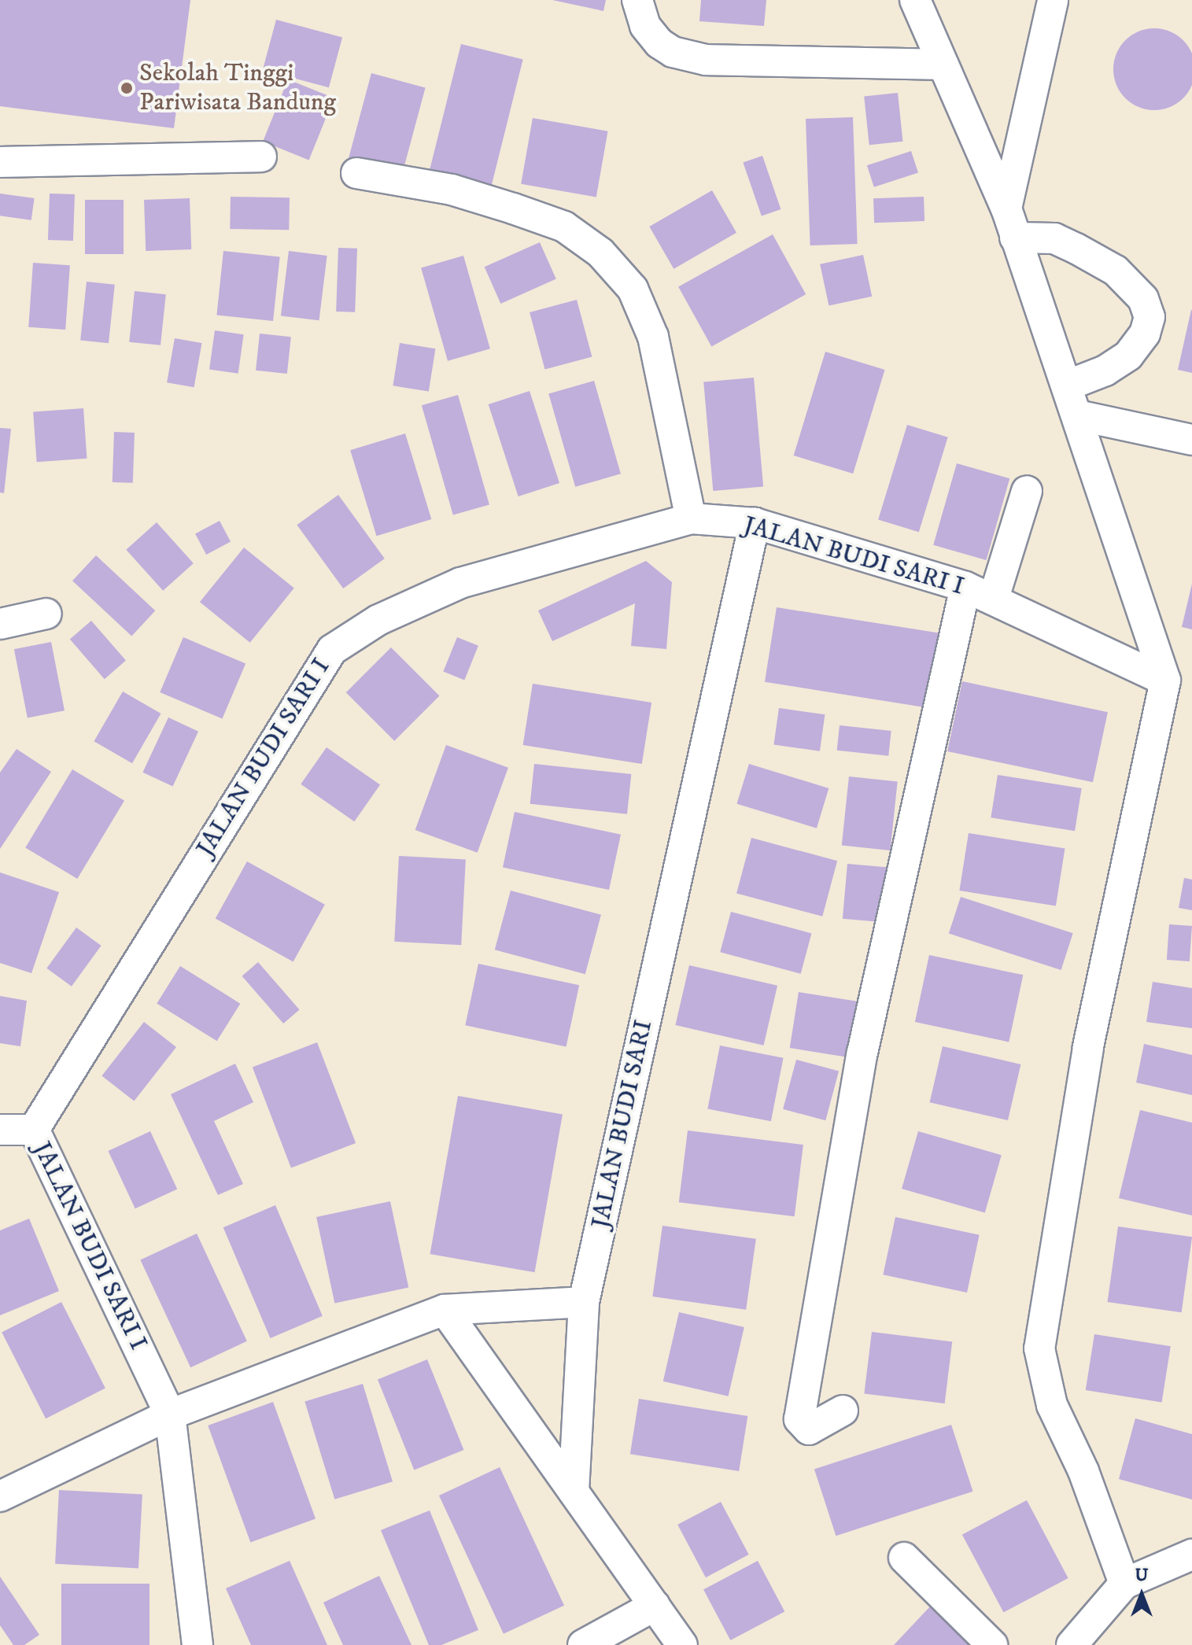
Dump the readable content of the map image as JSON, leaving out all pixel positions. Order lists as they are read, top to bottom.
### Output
{
  "streets": {
    "street": ["JALAN BUDI SARI I", "JALAN BUDI SARI"]
  },
  "crossings": [
    ["JALAN BUDI SARI I", "JALAN BUDI SARI"]
  ],
  "places": ["Sekolah Tinggi Pariwisata Bandung"],
  "north": "top"
}
